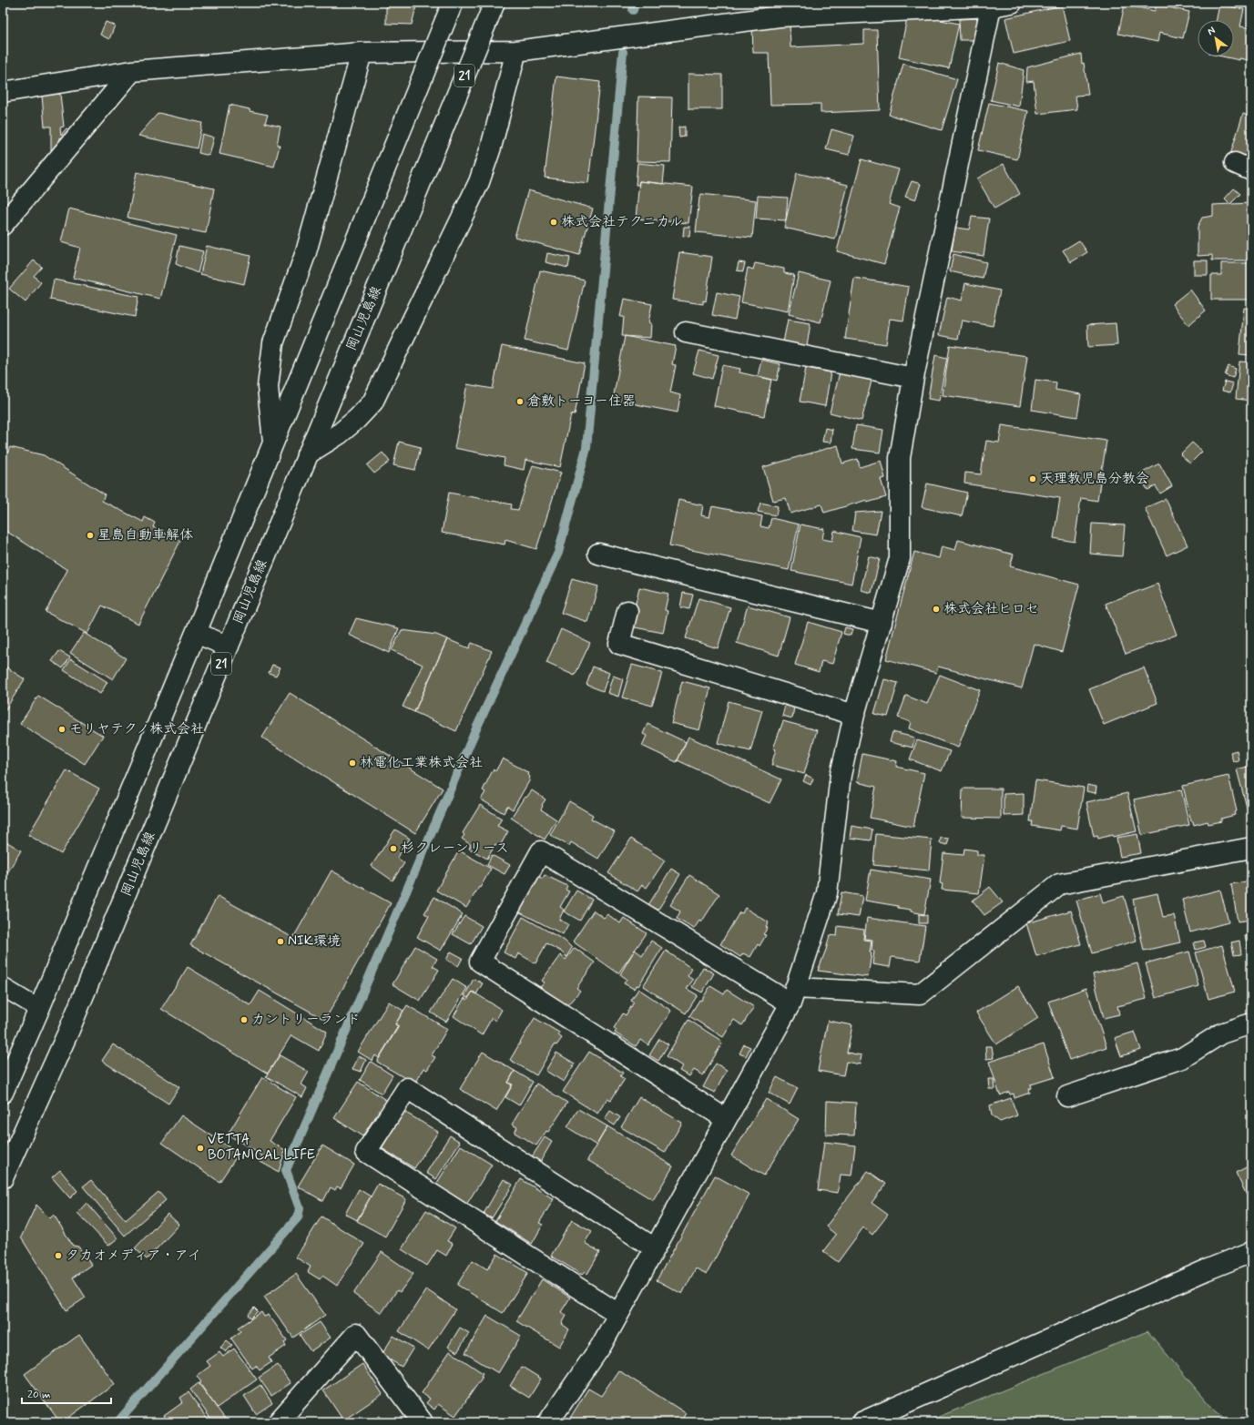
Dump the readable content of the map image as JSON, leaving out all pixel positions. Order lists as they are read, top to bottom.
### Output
{
  "streets": {
    "street": ["21", "岡山児島線"]
  },
  "places": [
    "株式会社テクニカル",
    "倉敷トーヨー住器",
    "天理教児島分教会",
    "星島自動車解体",
    "株式会社ヒロセ",
    "モリヤテクノ株式会社",
    "林電化工業株式会社",
    "杉クレーンリース",
    "NIK環境",
    "カントリーランド",
    "VETTA BOTANICAL LIFE",
    "タカオメディア・アイ"
  ],
  "scale_bar": "20 m",
  "north": "top left"
}
